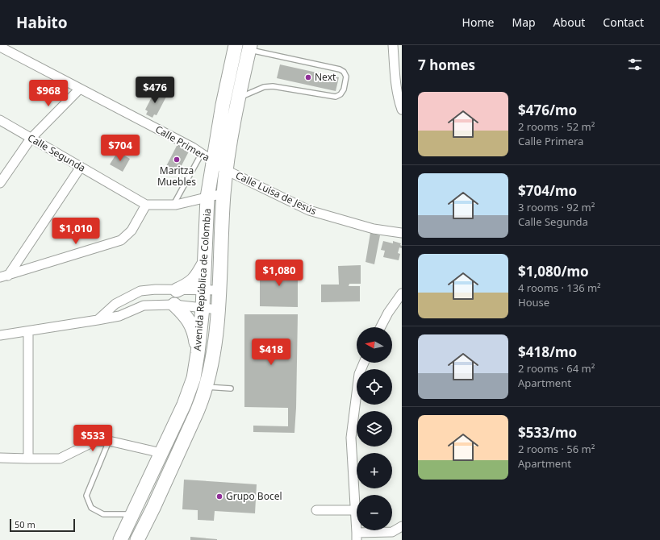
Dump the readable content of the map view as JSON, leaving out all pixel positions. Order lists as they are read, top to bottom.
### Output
{
  "streets": {
    "main road": ["Avenida República de Colombia"],
    "street": ["Calle Primera", "Calle Segunda", "Calle Luisa de Jesús"]
  },
  "crossings": [
    ["Calle Primera", "Calle Luisa de Jesús"],
    ["Calle Primera", "Avenida República de Colombia"],
    ["Calle Luisa de Jesús", "Avenida República de Colombia"]
  ],
  "places": ["Next", "Maritza Muebles", "Grupo Bocel"],
  "scale_bar": "50 m",
  "north": "left",
  "page": {
    "header": "Habito",
    "nav": [
      "Home",
      "Map",
      "About",
      "Contact"
    ],
    "heading": "7 homes",
    "price": [
      "$476",
      "$968",
      "$704",
      "$1,010",
      "$1,080",
      "$418",
      "$533"
    ],
    "list": [
      {
        "name": "$476/mo",
        "note": "2 rooms · 52 m² · Calle Primera"
      },
      {
        "name": "$704/mo",
        "note": "3 rooms · 92 m² · Calle Segunda"
      },
      {
        "name": "$1,080/mo",
        "note": "4 rooms · 136 m² · House"
      },
      {
        "name": "$418/mo",
        "note": "2 rooms · 64 m² · Apartment"
      },
      {
        "name": "$533/mo",
        "note": "2 rooms · 56 m² · Apartment"
      }
    ],
    "map_buttons": ["+", "−"],
    "scale": "50 m"
  }
}
